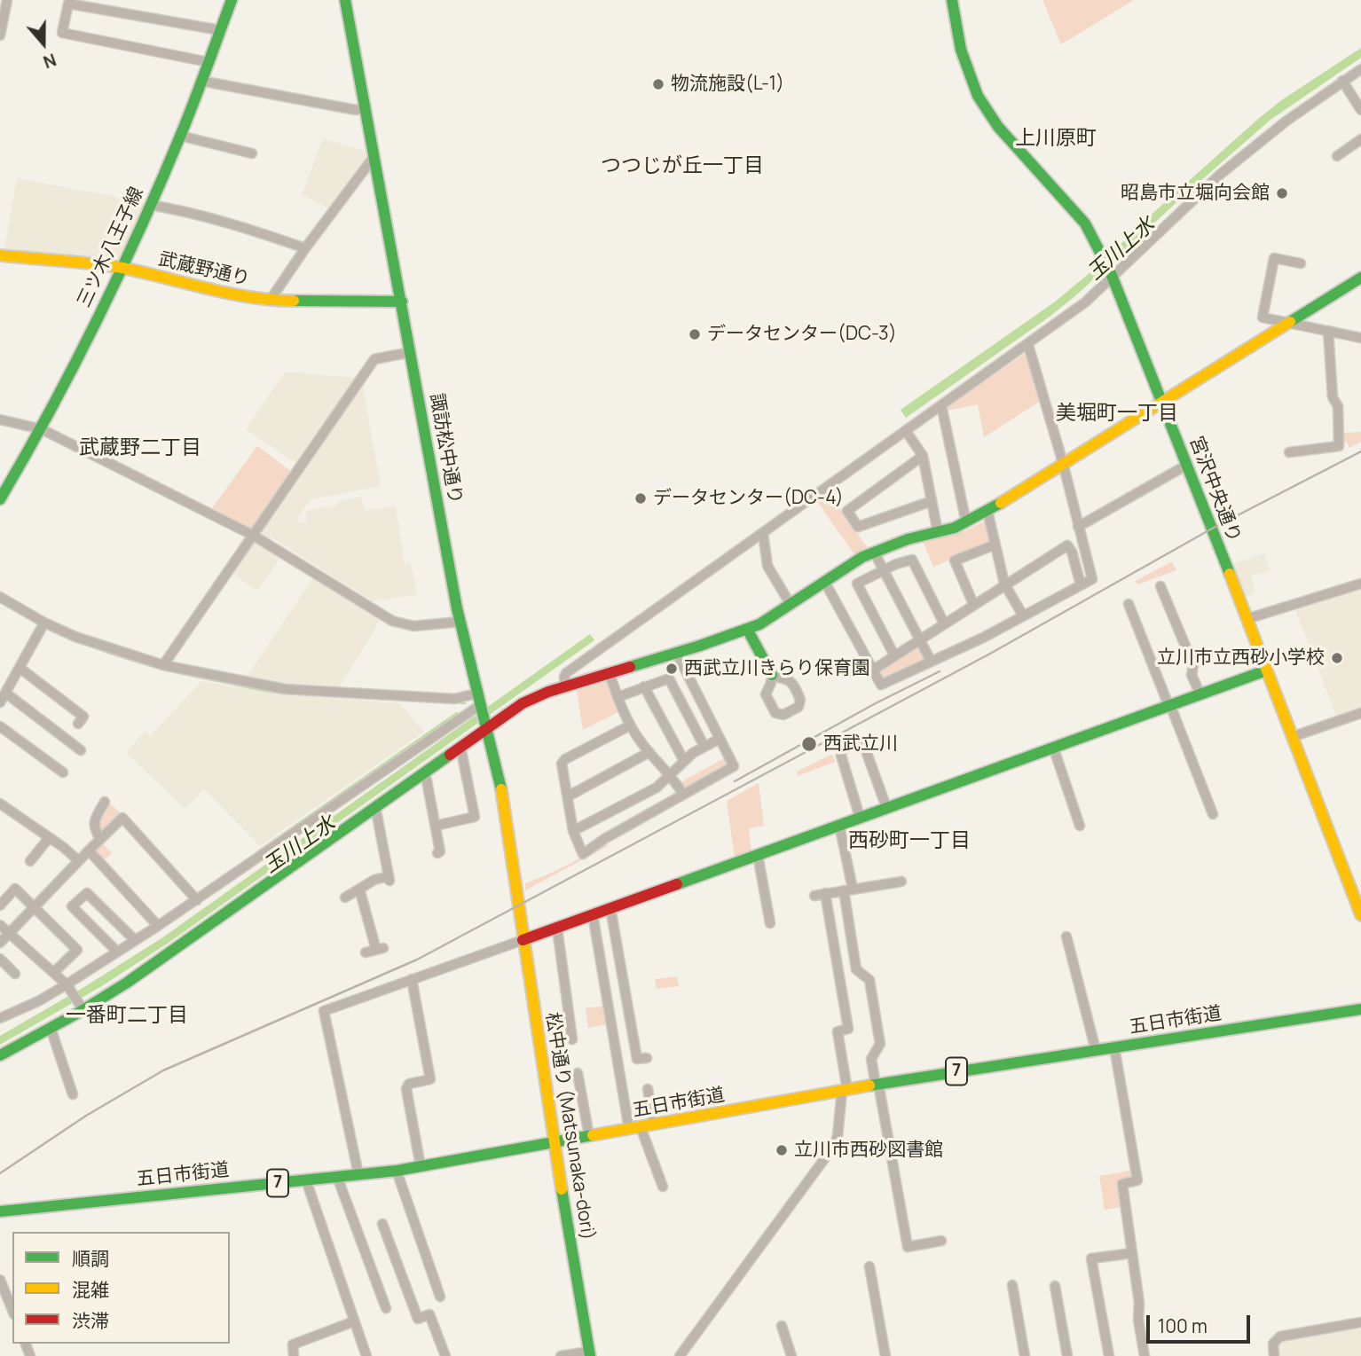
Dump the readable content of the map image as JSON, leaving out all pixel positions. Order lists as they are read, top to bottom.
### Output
{
  "streets": {
    "street": [
      "三ツ木八王子線",
      "武蔵野通り",
      "諏訪松中通り",
      "宮沢中央通り",
      "五日市街道",
      "7",
      "松中通り (Matsunaka-dori)"
    ]
  },
  "crossings": [
    ["三ツ木八王子線", "武蔵野通り"],
    ["武蔵野通り", "諏訪松中通り"],
    ["諏訪松中通り", "松中通り (Matsunaka-dori)"],
    ["五日市街道", "松中通り (Matsunaka-dori)"]
  ],
  "districts": [
    "上川原町",
    "つつじが丘一丁目",
    "美堀町一丁目",
    "武蔵野二丁目",
    "西砂町一丁目",
    "一番町二丁目"
  ],
  "water": ["玉川上水"],
  "places": [
    "物流施設(L-1)",
    "昭島市立堀向会館",
    "データセンター(DC-3)",
    "データセンター(DC-4)",
    "立川市立西砂小学校",
    "西武立川きらり保育園",
    "西武立川",
    "立川市西砂図書館"
  ],
  "legend": ["順調", "混雑", "渋滞"],
  "scale_bar": "100 m",
  "north": "bottom"
}
